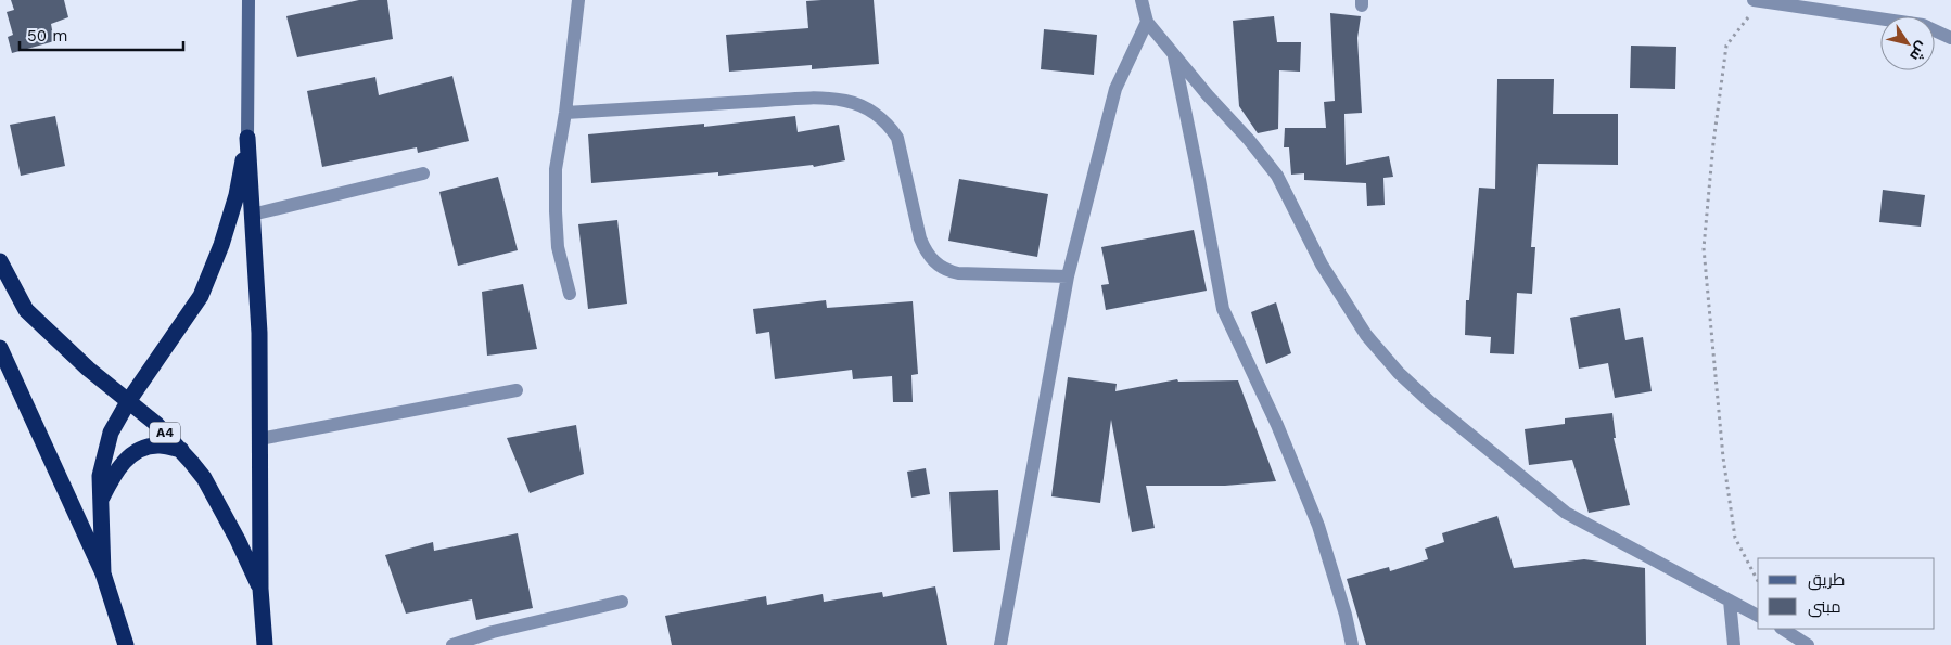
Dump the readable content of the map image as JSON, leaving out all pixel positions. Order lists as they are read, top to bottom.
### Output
{
  "streets": {
    "highway": ["A4"]
  },
  "legend": ["طريق", "مبنى"],
  "scale_bar": "50 m",
  "north": "bottom right"
}
